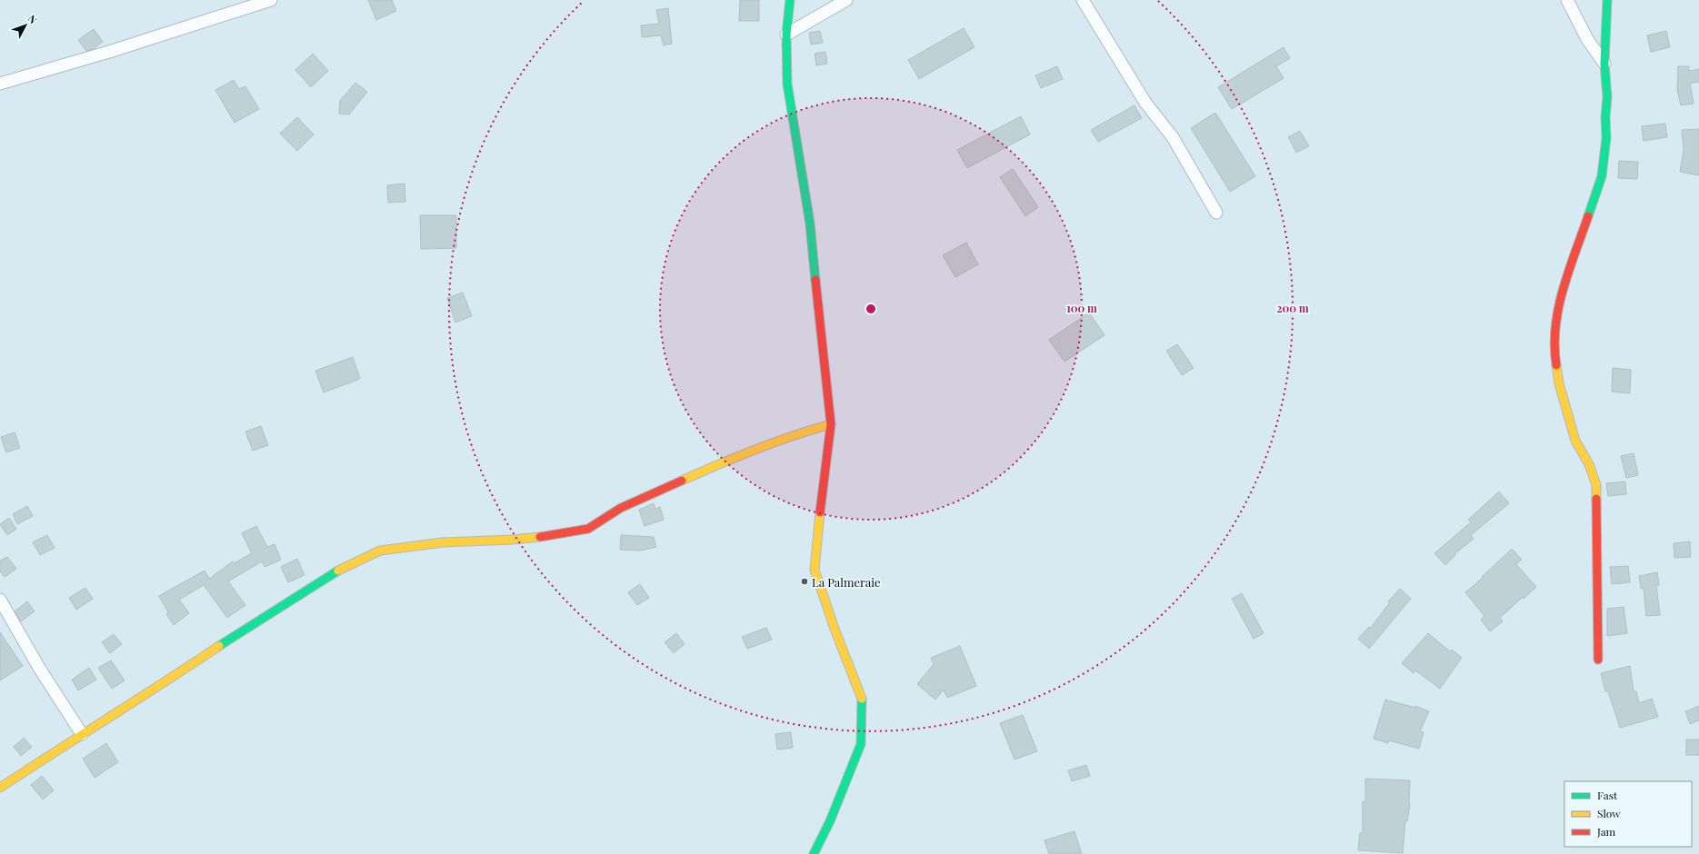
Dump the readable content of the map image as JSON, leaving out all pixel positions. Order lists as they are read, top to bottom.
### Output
{
  "places": ["La Palmeraie"],
  "legend": ["Fast", "Slow", "Jam"],
  "north": "top right",
  "rings": ["100 m", "200 m"]
}
